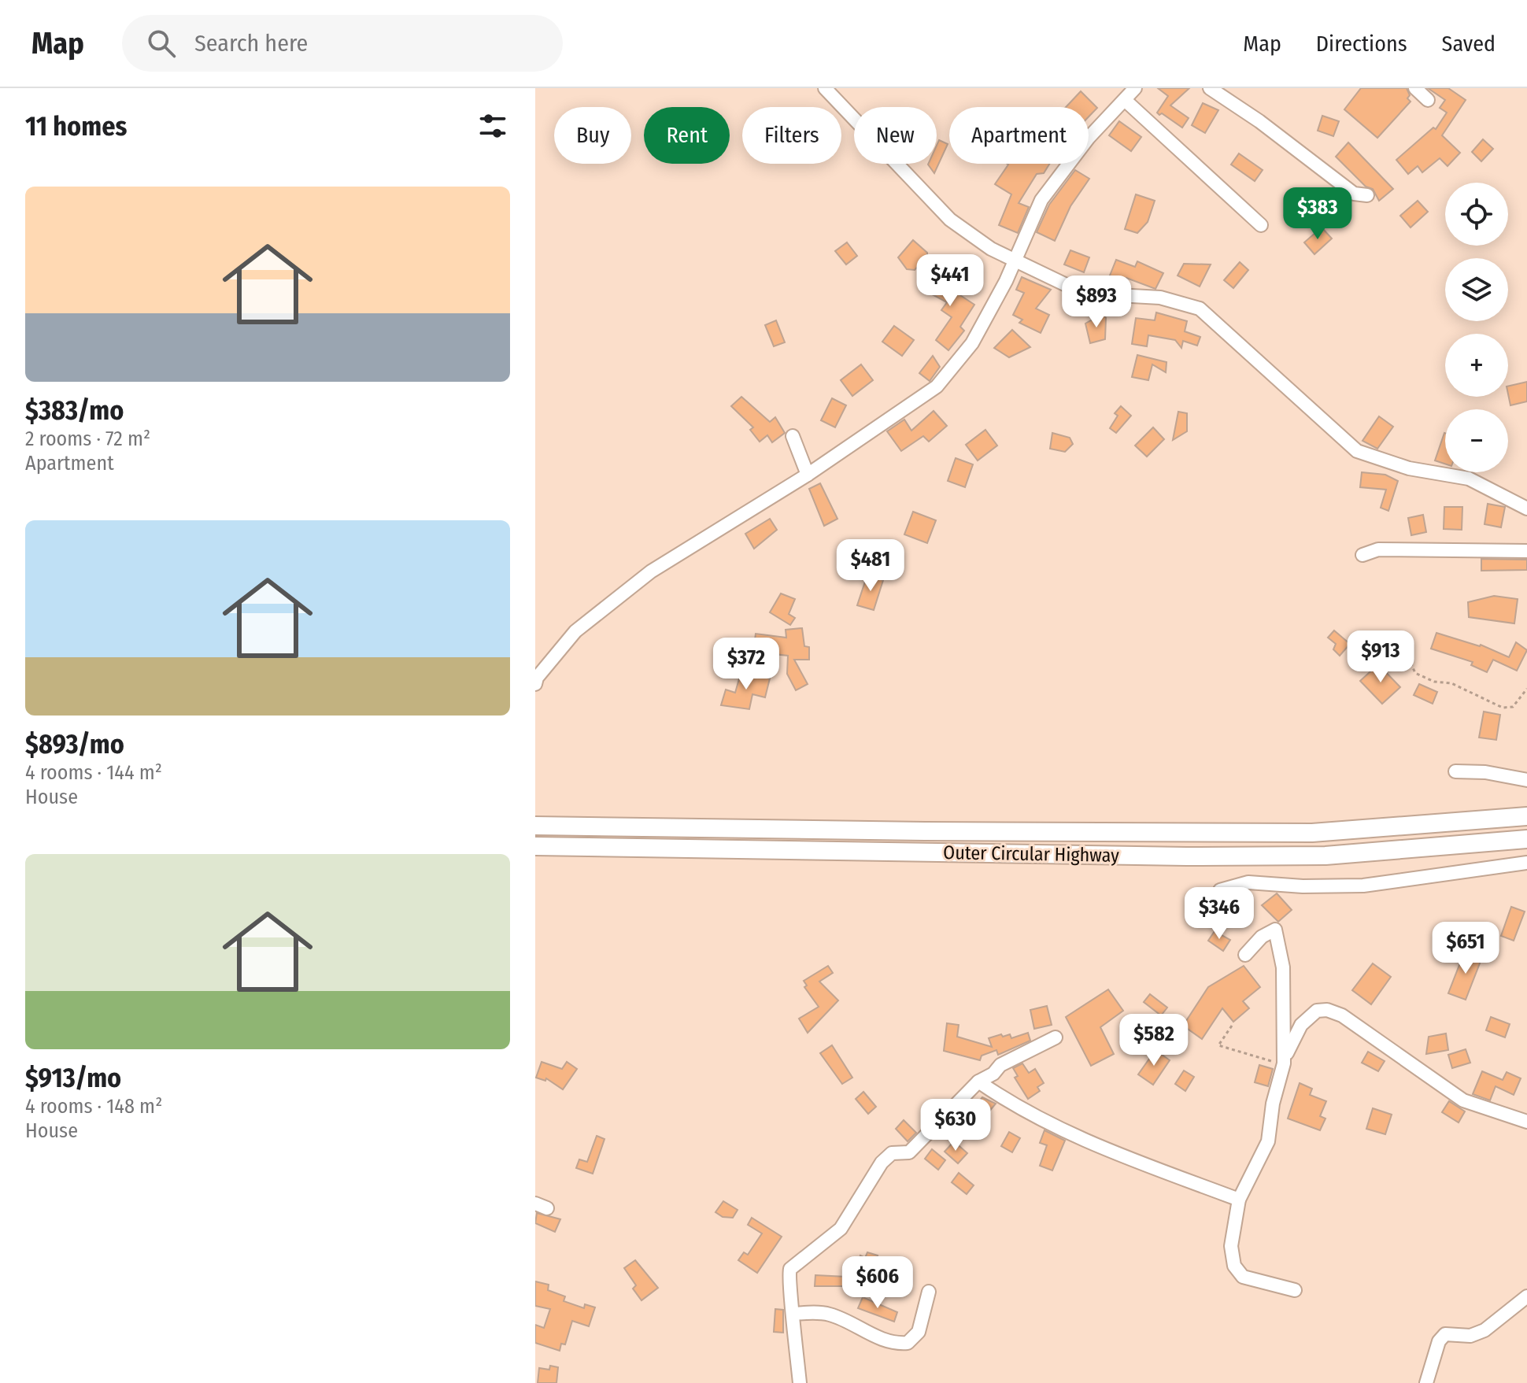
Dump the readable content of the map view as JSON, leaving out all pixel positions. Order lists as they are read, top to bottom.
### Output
{
  "streets": {
    "highway": ["Outer Circular Highway"]
  },
  "page": {
    "header": "Map",
    "search": "Search here",
    "nav": ["Map", "Directions", "Saved"],
    "heading": "11 homes",
    "chip": [
      "Buy",
      "Rent",
      "Filters",
      "New",
      "Apartment"
    ],
    "list": [
      {
        "name": "$383/mo",
        "note": "2 rooms · 72 m² · Apartment"
      },
      {
        "name": "$893/mo",
        "note": "4 rooms · 144 m² · House"
      },
      {
        "name": "$913/mo",
        "note": "4 rooms · 148 m² · House"
      }
    ],
    "map_buttons": ["+", "−"],
    "price": [
      "$383",
      "$441",
      "$893",
      "$481",
      "$913",
      "$372",
      "$346",
      "$651",
      "$582",
      "$630",
      "$606"
    ]
  }
}
